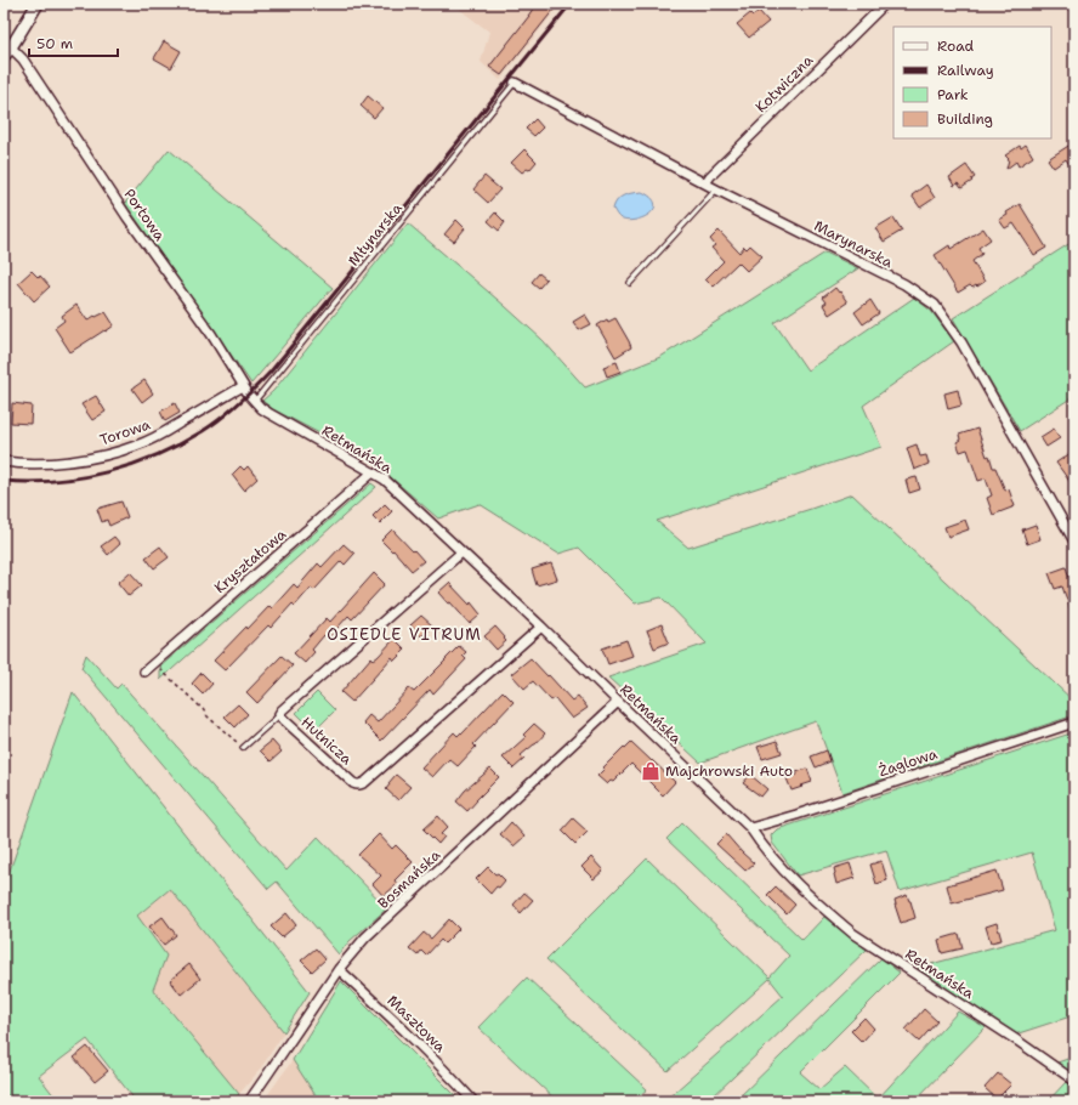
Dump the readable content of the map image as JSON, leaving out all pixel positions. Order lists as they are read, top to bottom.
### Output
{
  "streets": {
    "street": [
      "Kotwiczna",
      "Portowa",
      "Marynarska",
      "Torowa",
      "Retmańska",
      "Kryształowa",
      "Hutnicza",
      "Żaglowa",
      "Bosmańska",
      "Masztowa"
    ],
    "lane": ["Młynarska"]
  },
  "crossings": [
    ["Kotwiczna", "Marynarska"],
    ["Portowa", "Młynarska"],
    ["Portowa", "Torowa"],
    ["Portowa", "Retmańska"],
    ["Młynarska", "Marynarska"],
    ["Młynarska", "Retmańska"],
    ["Retmańska", "Kryształowa"],
    ["Retmańska", "Hutnicza"],
    ["Retmańska", "Żaglowa"],
    ["Retmańska", "Bosmańska"],
    ["Bosmańska", "Masztowa"]
  ],
  "districts": ["OSIEDLE VITRUM"],
  "places": {
    "shop": ["Majchrowski Auto"]
  },
  "legend": [
    "Road",
    "Railway",
    "Park",
    "Building"
  ],
  "scale_bar": "50 m"
}
